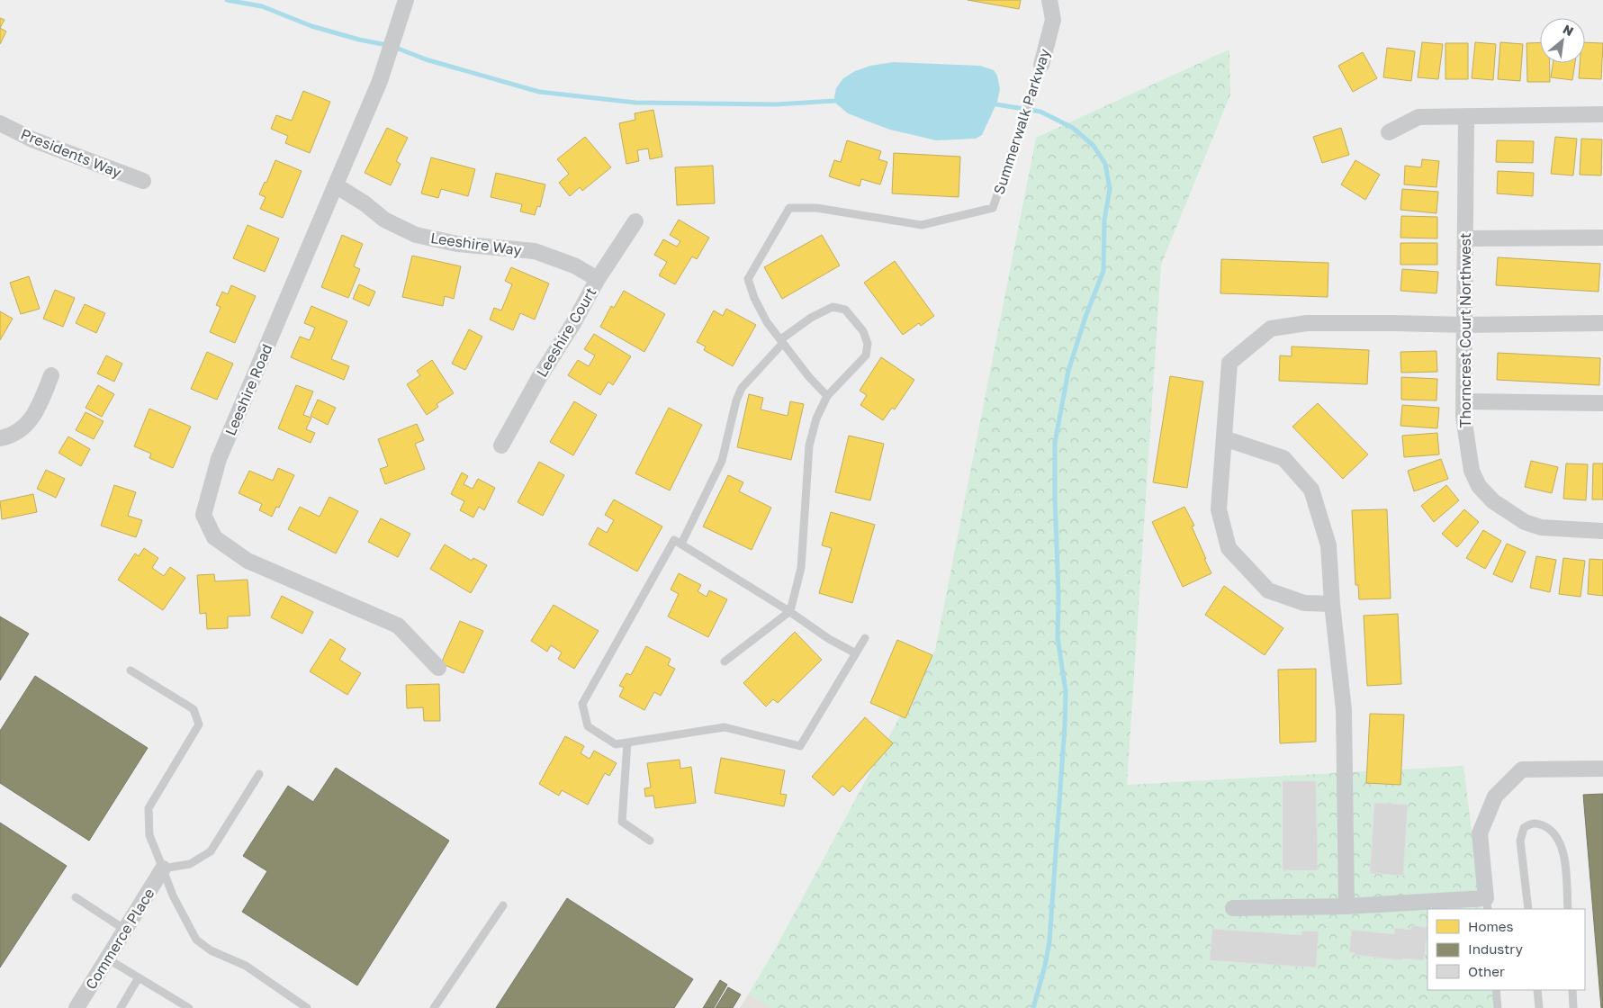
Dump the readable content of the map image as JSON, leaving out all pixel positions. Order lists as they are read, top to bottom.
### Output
{
  "streets": {
    "street": [
      "Summerwalk Parkway",
      "Presidents Way",
      "Leeshire Way",
      "Thorncrest Court Northwest",
      "Leeshire Court",
      "Leeshire Road",
      "Commerce Place"
    ]
  },
  "crossings": [
    ["Leeshire Way", "Leeshire Court"],
    ["Leeshire Way", "Leeshire Road"]
  ],
  "legend": ["Homes", "Industry", "Other"],
  "north": "top right"
}
